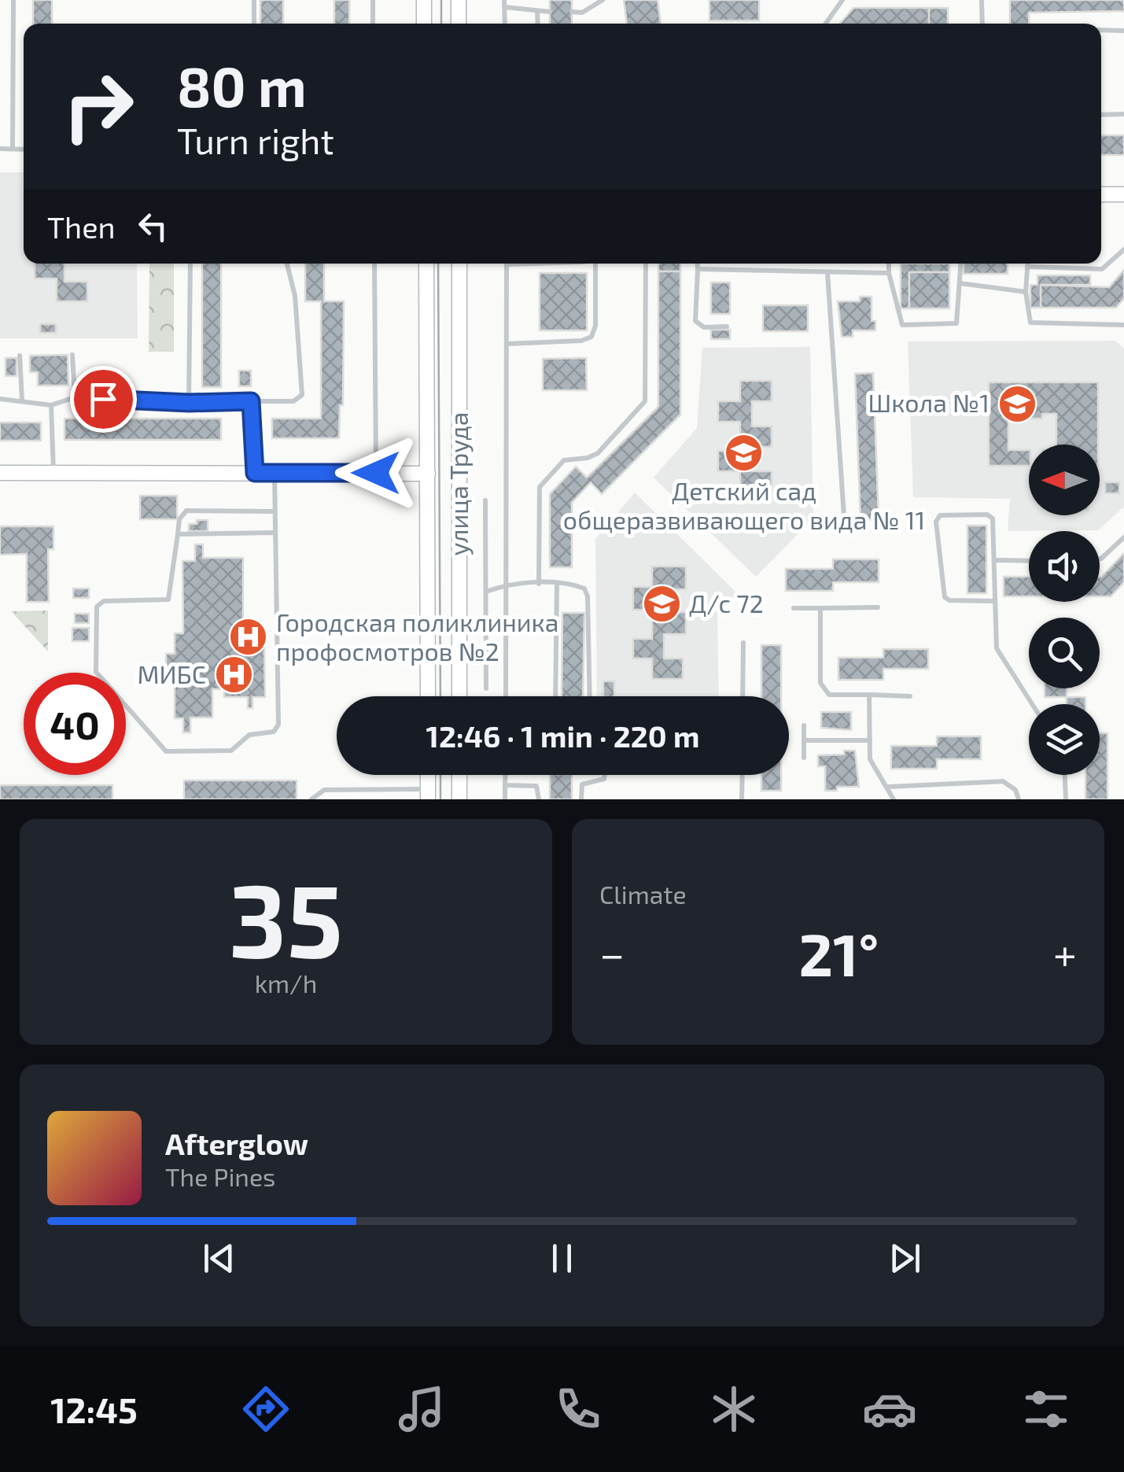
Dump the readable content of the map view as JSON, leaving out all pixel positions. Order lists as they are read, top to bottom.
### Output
{
  "streets": {
    "main road": ["улица Труда"]
  },
  "places": {
    "school or university": ["Школа №1", "Детский сад общеразвивающего вида № 11", "Д/с 72"],
    "hospital": ["Городская поликлиника профосмотров №2", "МИБС"]
  },
  "north": "left",
  "page": {
    "turn": ["80 m", "Turn right"],
    "then": "Then",
    "limit": "40",
    "trip": "12:46 · 1 min · 220 m",
    "tile": [
      ["35", "km/h"],
      "Climate"
    ],
    "heat": ["−", "21°", "+"],
    "song": ["Afterglow", "The Pines"],
    "tabs": "12:45"
  }
}
